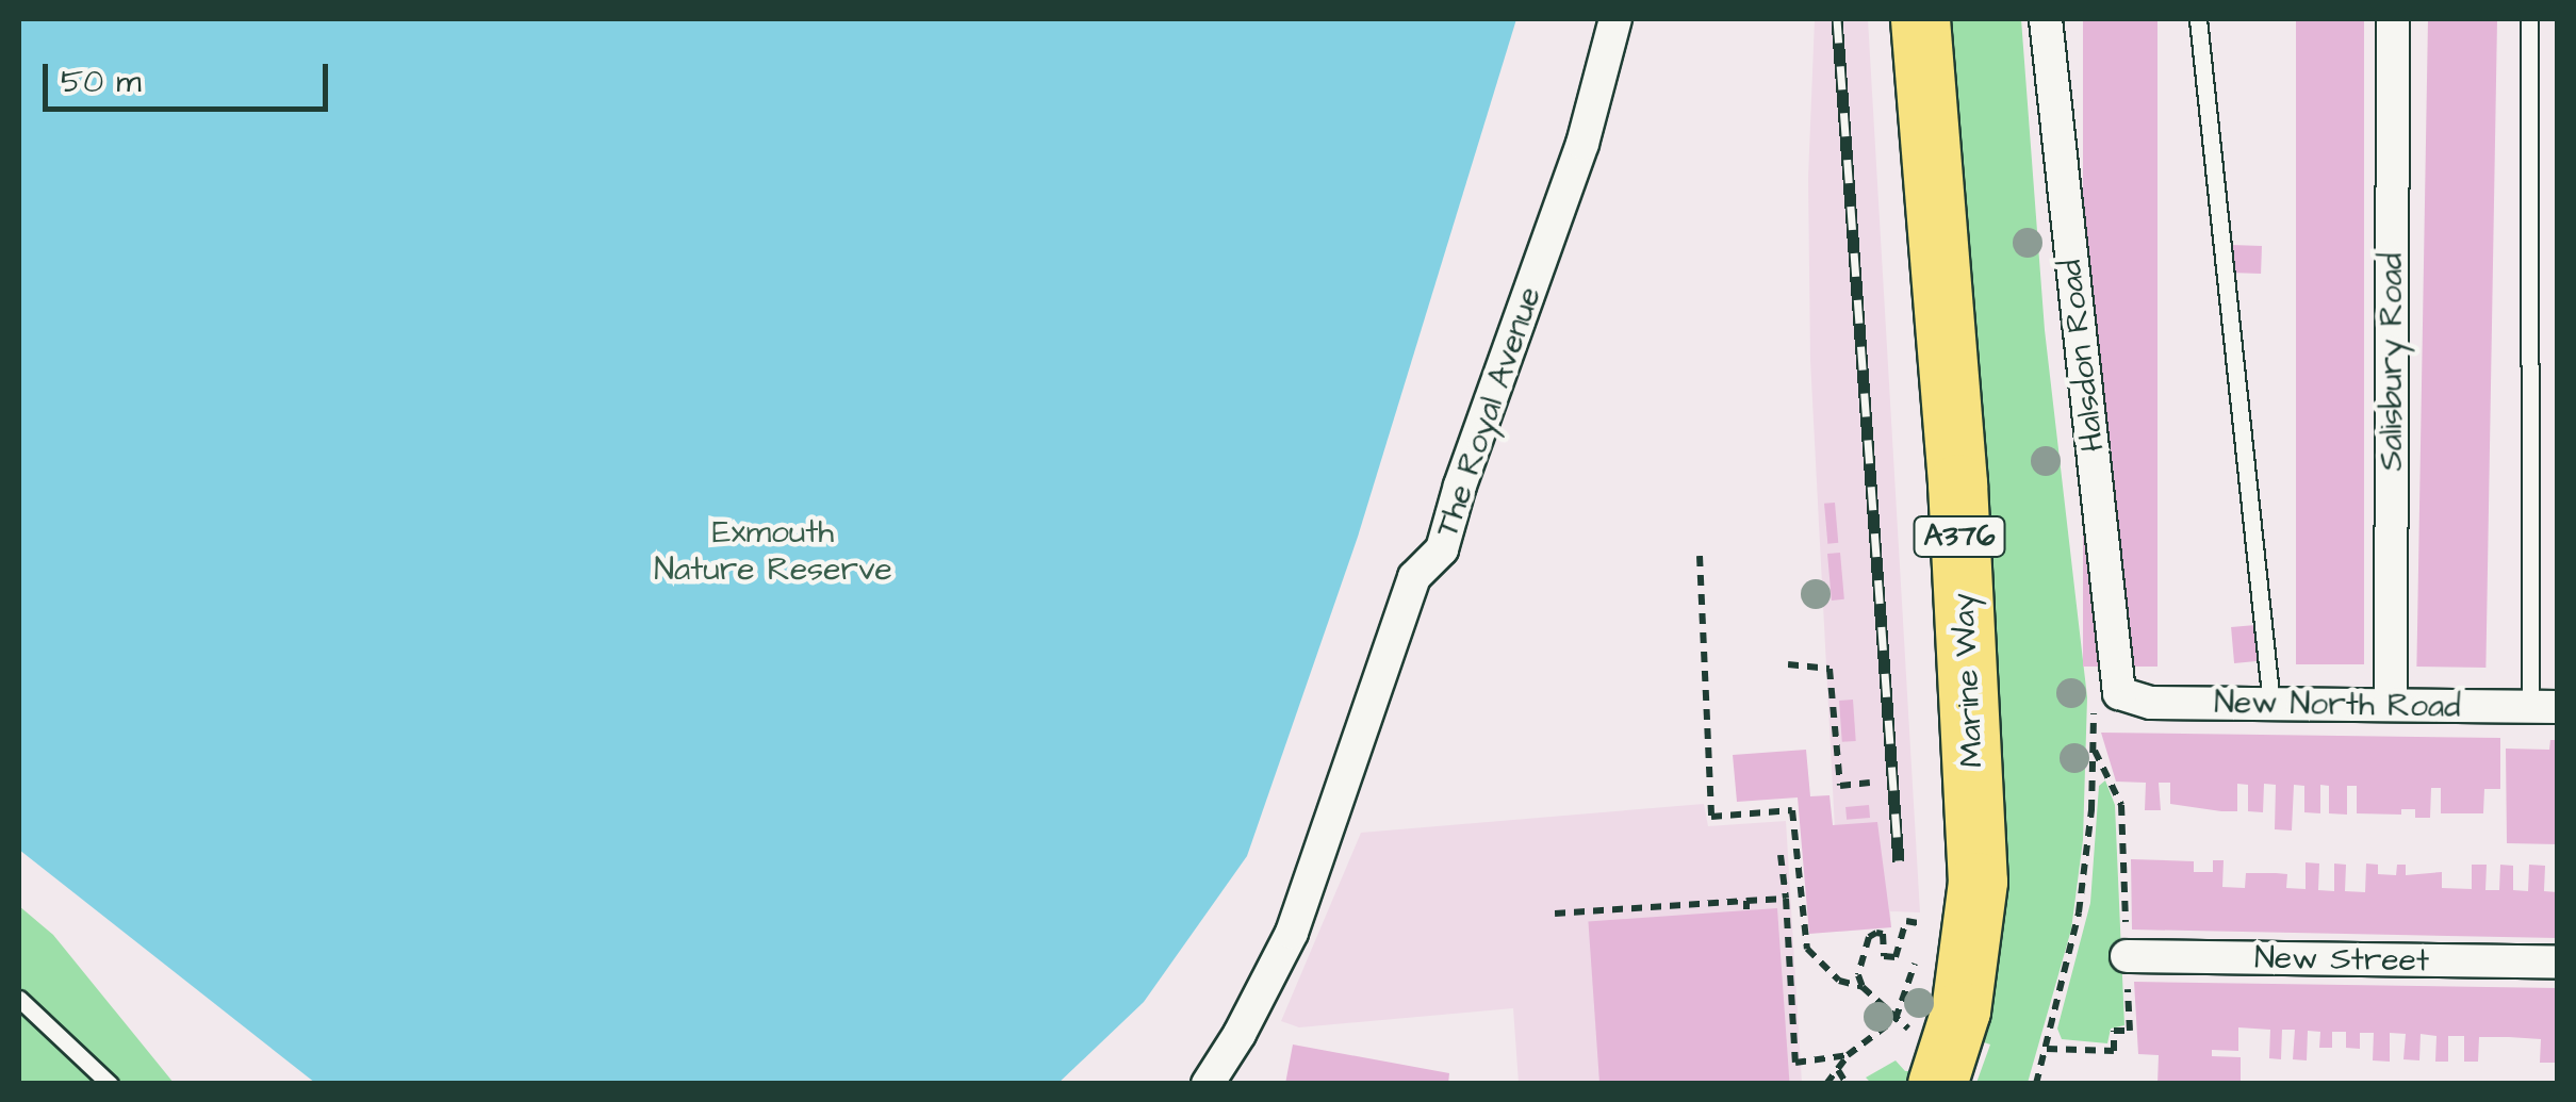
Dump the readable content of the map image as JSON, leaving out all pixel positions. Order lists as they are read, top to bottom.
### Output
{
  "streets": {
    "highway": ["A376", "Marine Way"],
    "street": [
      "Halsdon Road",
      "Salisbury Road",
      "The Royal Avenue",
      "New North Road",
      "New Street"
    ]
  },
  "crossings": [
    ["Halsdon Road", "New North Road"],
    ["Salisbury Road", "New North Road"]
  ],
  "parks": ["Exmouth Nature Reserve"],
  "scale_bar": "50 m"
}
